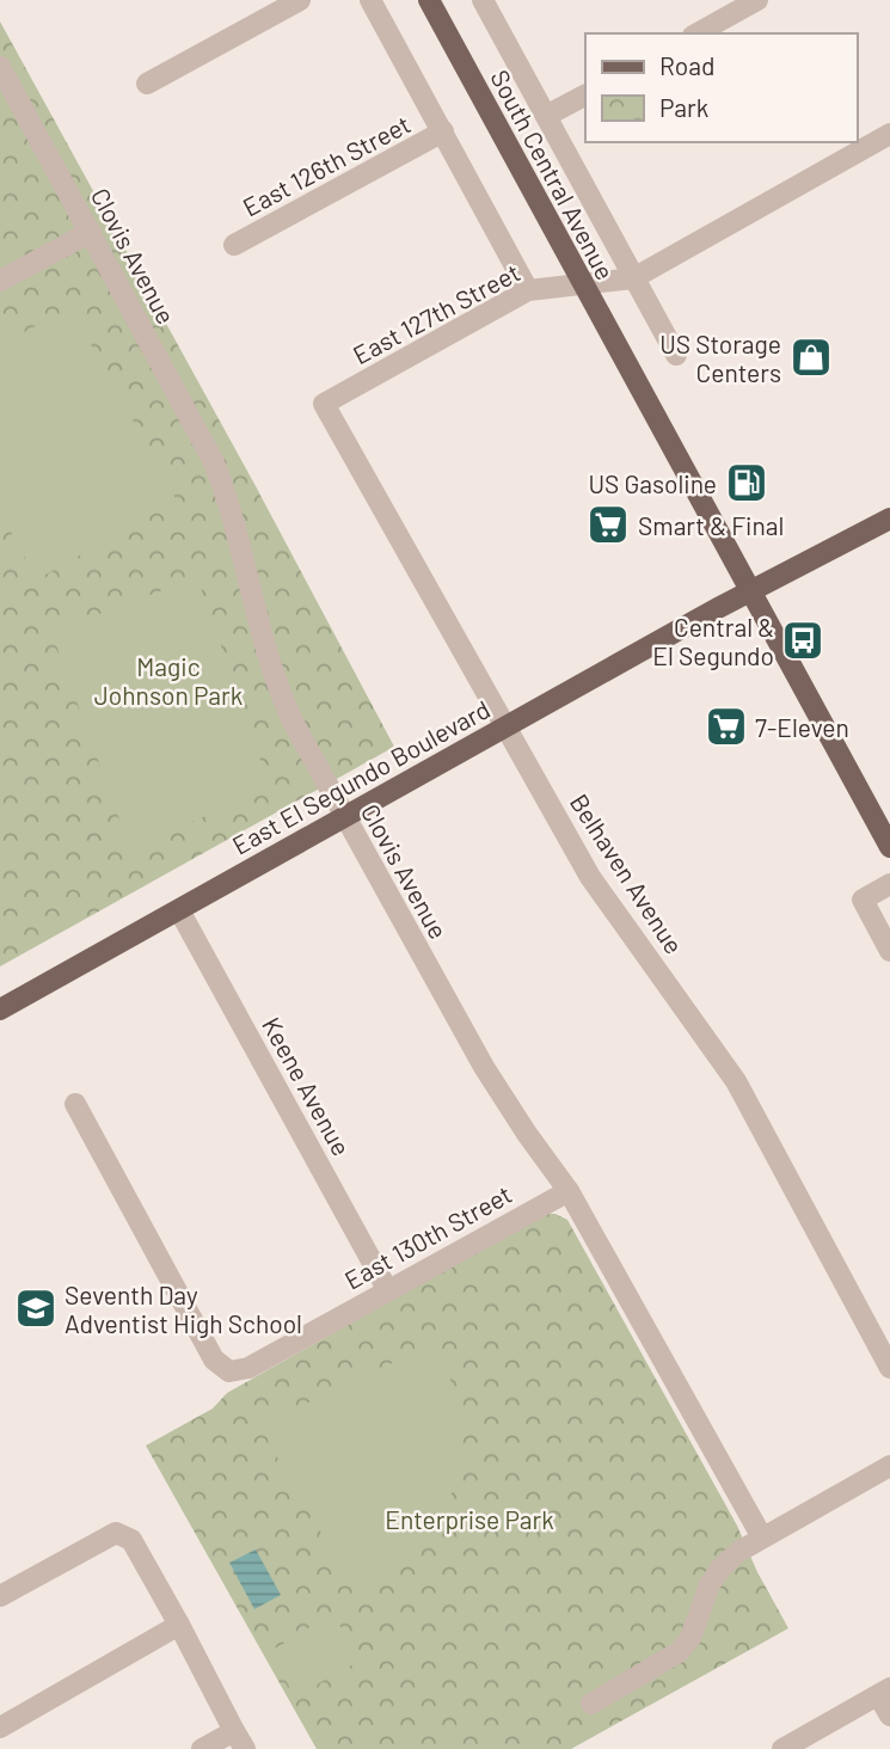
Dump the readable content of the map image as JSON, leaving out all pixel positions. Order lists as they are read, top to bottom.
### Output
{
  "streets": {
    "main road": ["South Central Avenue", "East El Segundo Boulevard"],
    "street": [
      "East 126th Street",
      "Clovis Avenue",
      "East 127th Street",
      "Belhaven Avenue",
      "Keene Avenue",
      "East 130th Street"
    ]
  },
  "crossings": [
    ["South Central Avenue", "East 127th Street"],
    ["South Central Avenue", "East El Segundo Boulevard"],
    ["Clovis Avenue", "East El Segundo Boulevard"],
    ["Clovis Avenue", "East 130th Street"],
    ["East 127th Street", "Belhaven Avenue"],
    ["East El Segundo Boulevard", "Belhaven Avenue"],
    ["East El Segundo Boulevard", "Keene Avenue"],
    ["Keene Avenue", "East 130th Street"]
  ],
  "parks": ["Magic Johnson Park", "Enterprise Park"],
  "places": {
    "shop": ["US Storage Centers"],
    "fuel station": ["US Gasoline"],
    "supermarket": ["Smart & Final", "7-Eleven"],
    "bus stop": ["Central & El Segundo"],
    "school or university": ["Seventh Day Adventist High School"]
  },
  "legend": ["Road", "Park"]
}
